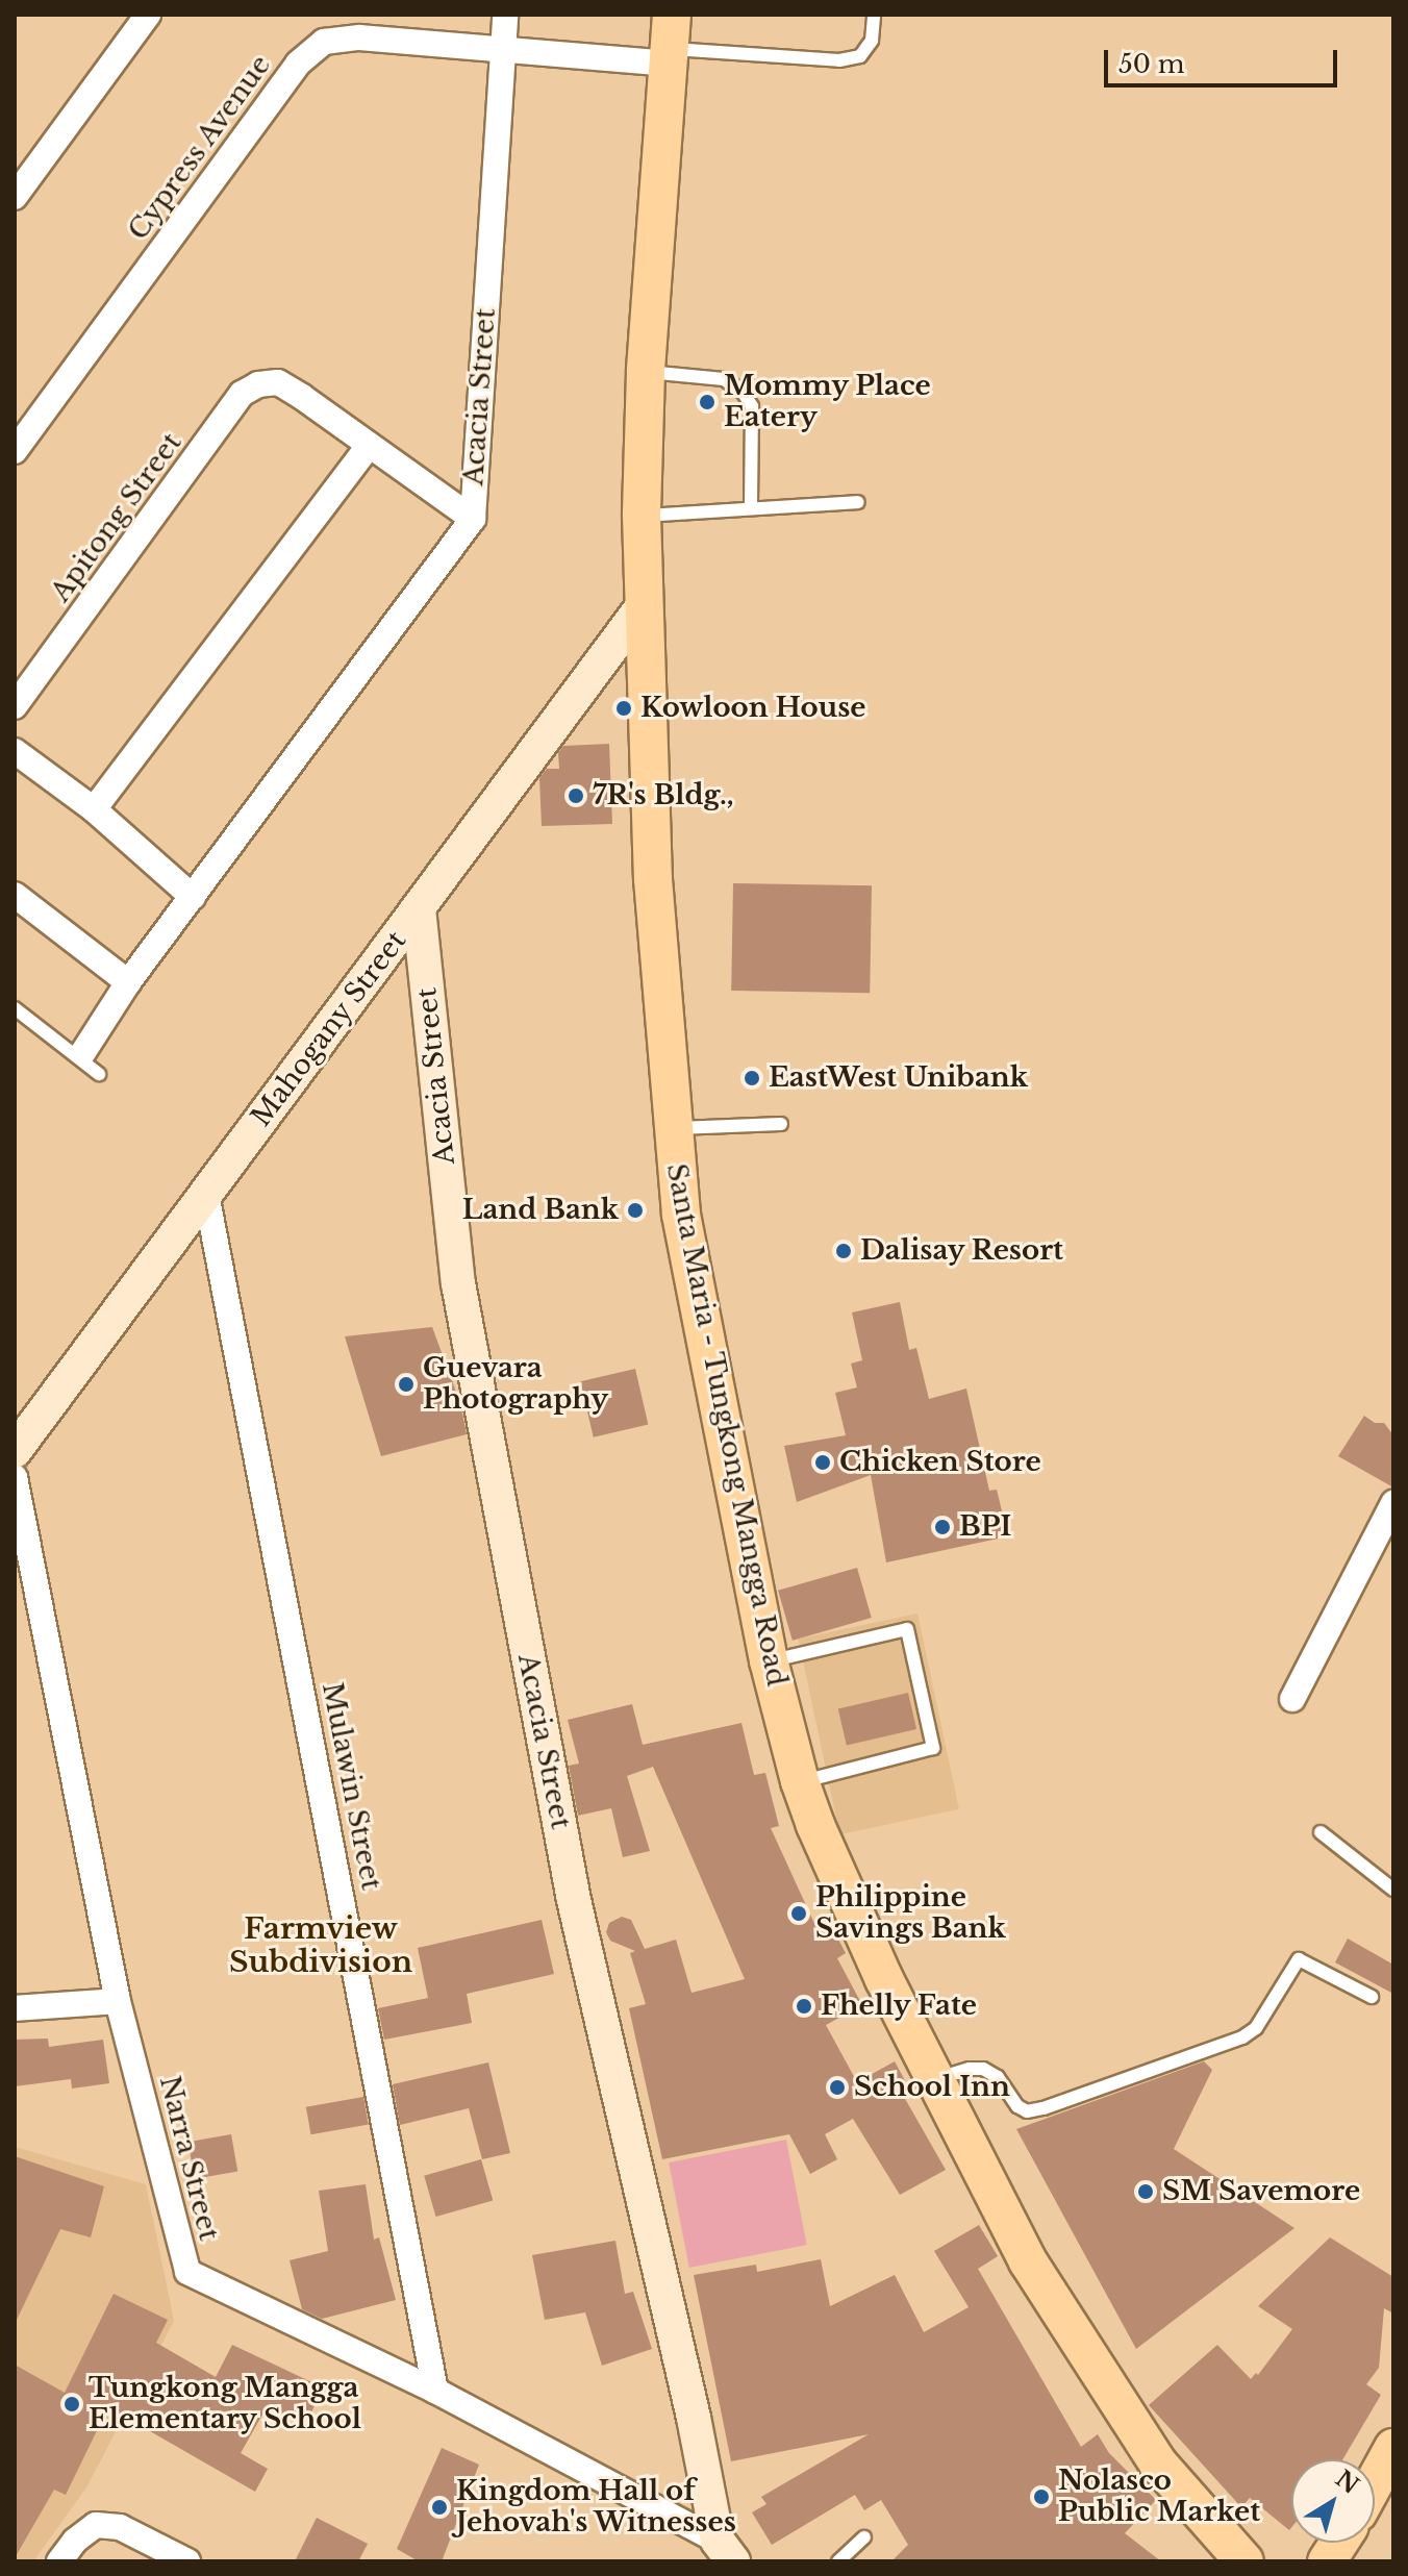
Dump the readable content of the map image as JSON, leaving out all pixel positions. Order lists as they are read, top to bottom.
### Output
{
  "streets": {
    "main road": ["Santa Maria - Tungkong Mangga Road"],
    "street": [
      "Cypress Avenue",
      "Acacia Street",
      "Apitong Street",
      "Mahogany Street",
      "Mulawin Street",
      "Narra Street"
    ]
  },
  "crossings": [
    ["Cypress Avenue", "Acacia Street"],
    ["Cypress Avenue", "Santa Maria - Tungkong Mangga Road"],
    ["Acacia Street", "Mahogany Street"],
    ["Acacia Street", "Narra Street"],
    ["Mahogany Street", "Santa Maria - Tungkong Mangga Road"],
    ["Mahogany Street", "Mulawin Street"],
    ["Mulawin Street", "Narra Street"]
  ],
  "districts": ["Farmview Subdivision"],
  "places": [
    "Mommy Place Eatery",
    "Kowloon House",
    "7R's Bldg.,",
    "EastWest Unibank",
    "Land Bank",
    "Dalisay Resort",
    "Guevara Photography",
    "Chicken Store",
    "BPI",
    "Philippine Savings Bank",
    "Fhelly Fate",
    "School Inn",
    "SM Savemore",
    "Tungkong Mangga Elementary School",
    "Nolasco Public Market",
    "Kingdom Hall of Jehovah's Witnesses"
  ],
  "scale_bar": "50 m",
  "north": "top right"
}
